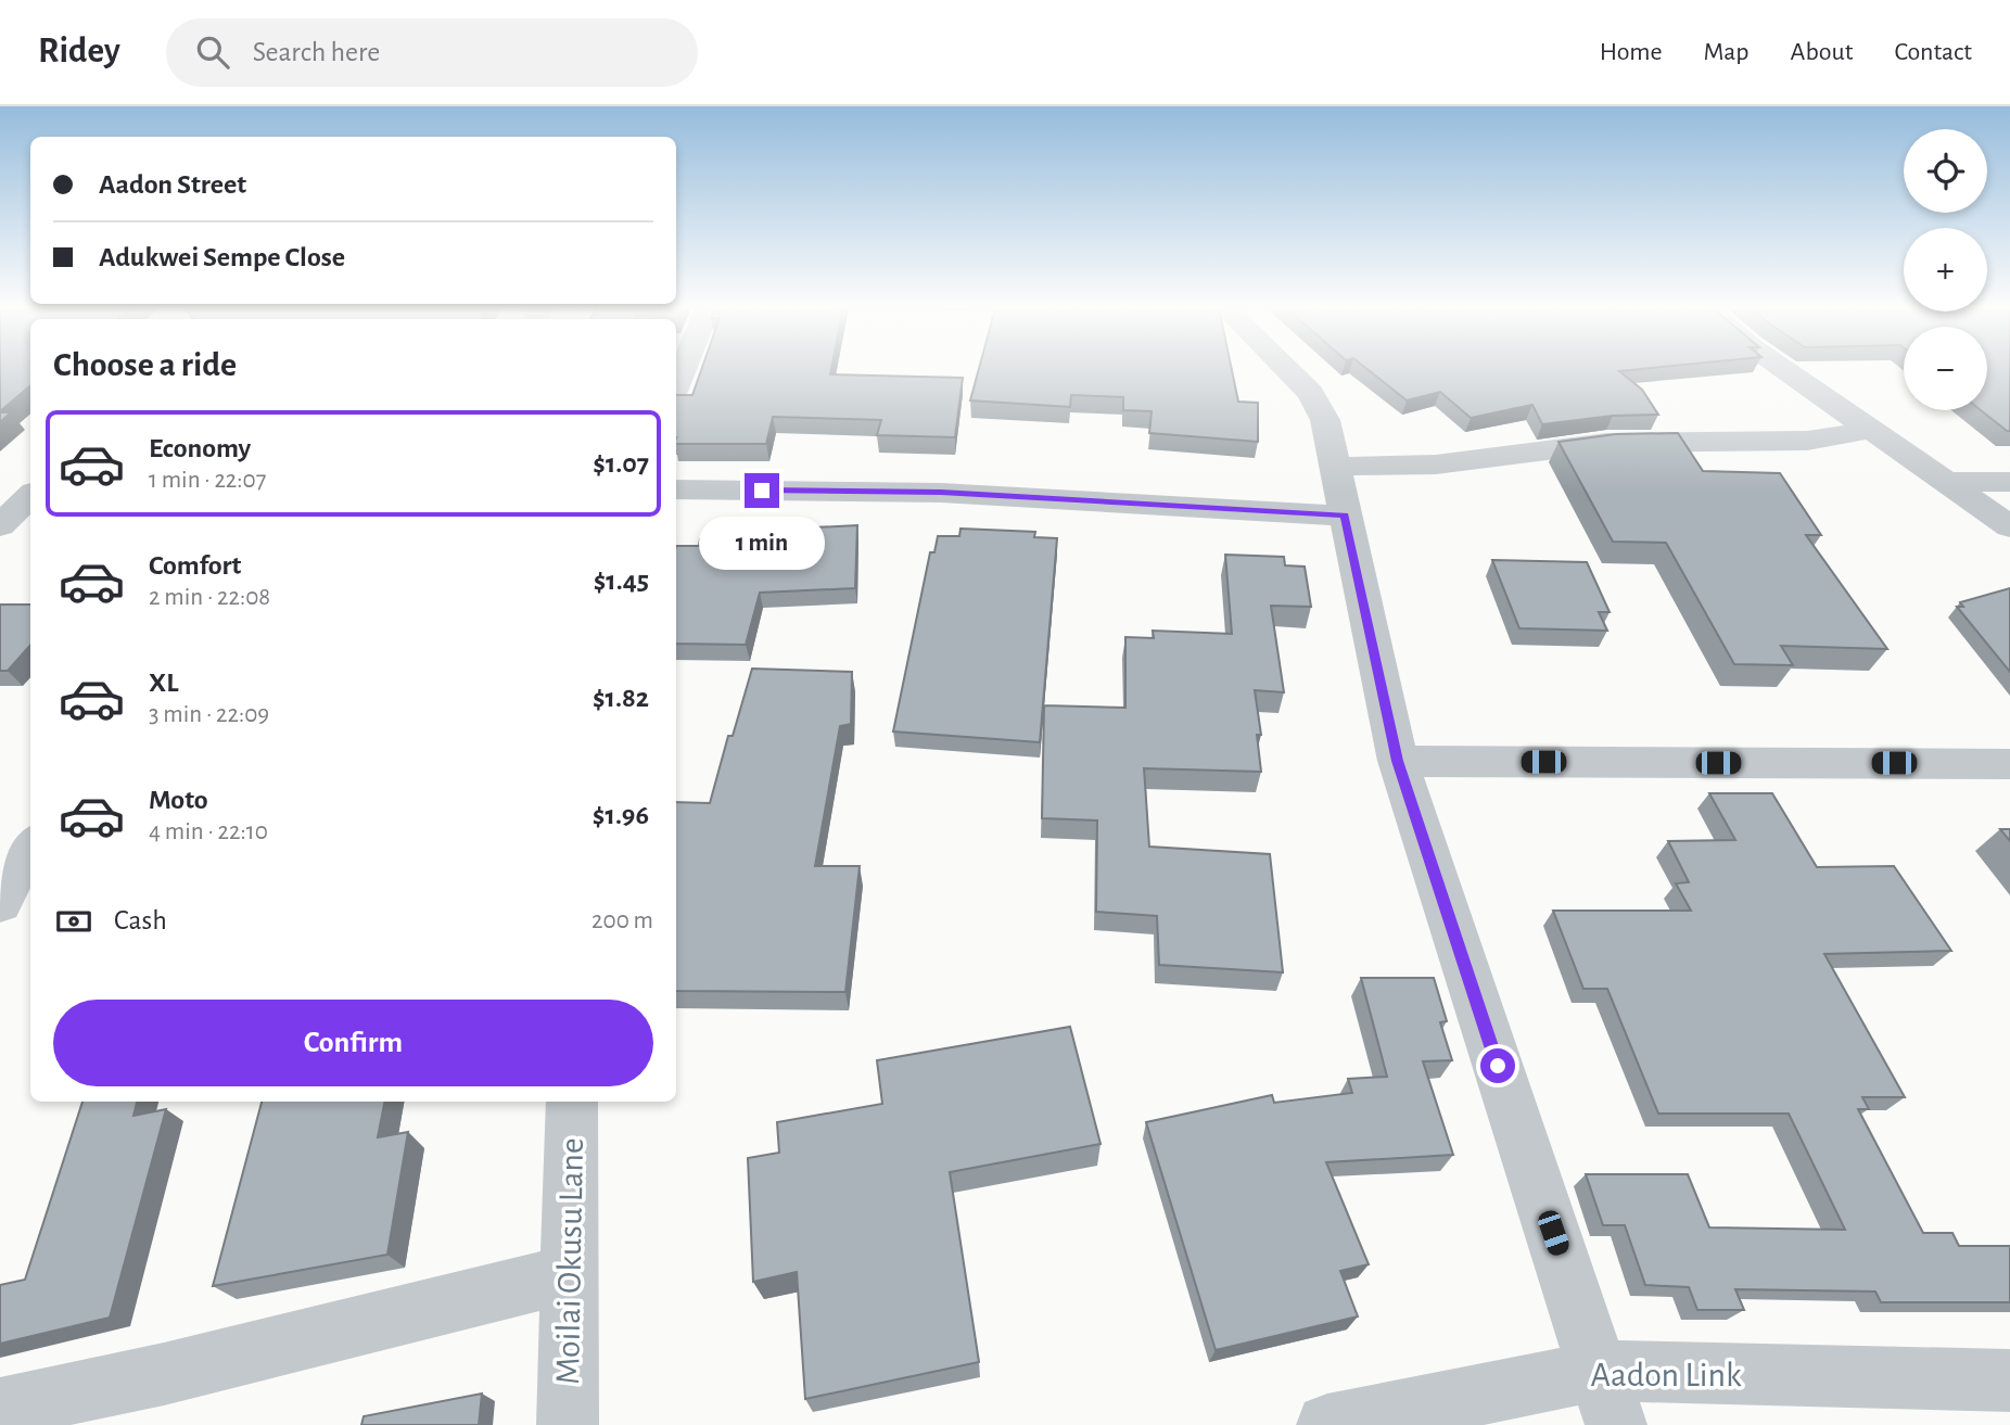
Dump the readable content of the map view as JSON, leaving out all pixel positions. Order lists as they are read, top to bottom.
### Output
{
  "streets": {
    "street": ["Moilai Okusu Lane", "Aadon Link"]
  },
  "page": {
    "header": "Ridey",
    "search": "Search here",
    "nav": [
      "Home",
      "Map",
      "About",
      "Contact"
    ],
    "map_buttons": ["+", "−"],
    "banner": ["Aadon Street", "Adukwei Sempe Close"],
    "heading": "Choose a ride",
    "list": [
      {
        "name": "Economy",
        "note": "1 min · 22:07",
        "value": "$1.07"
      },
      {
        "name": "Comfort",
        "note": "2 min · 22:08",
        "value": "$1.45"
      },
      {
        "name": "XL",
        "note": "3 min · 22:09",
        "value": "$1.82"
      },
      {
        "name": "Moto",
        "note": "4 min · 22:10",
        "value": "$1.96"
      }
    ],
    "bubble": "1 min",
    "pay": ["Cash", "200 m"],
    "buttons": "Confirm"
  }
}
